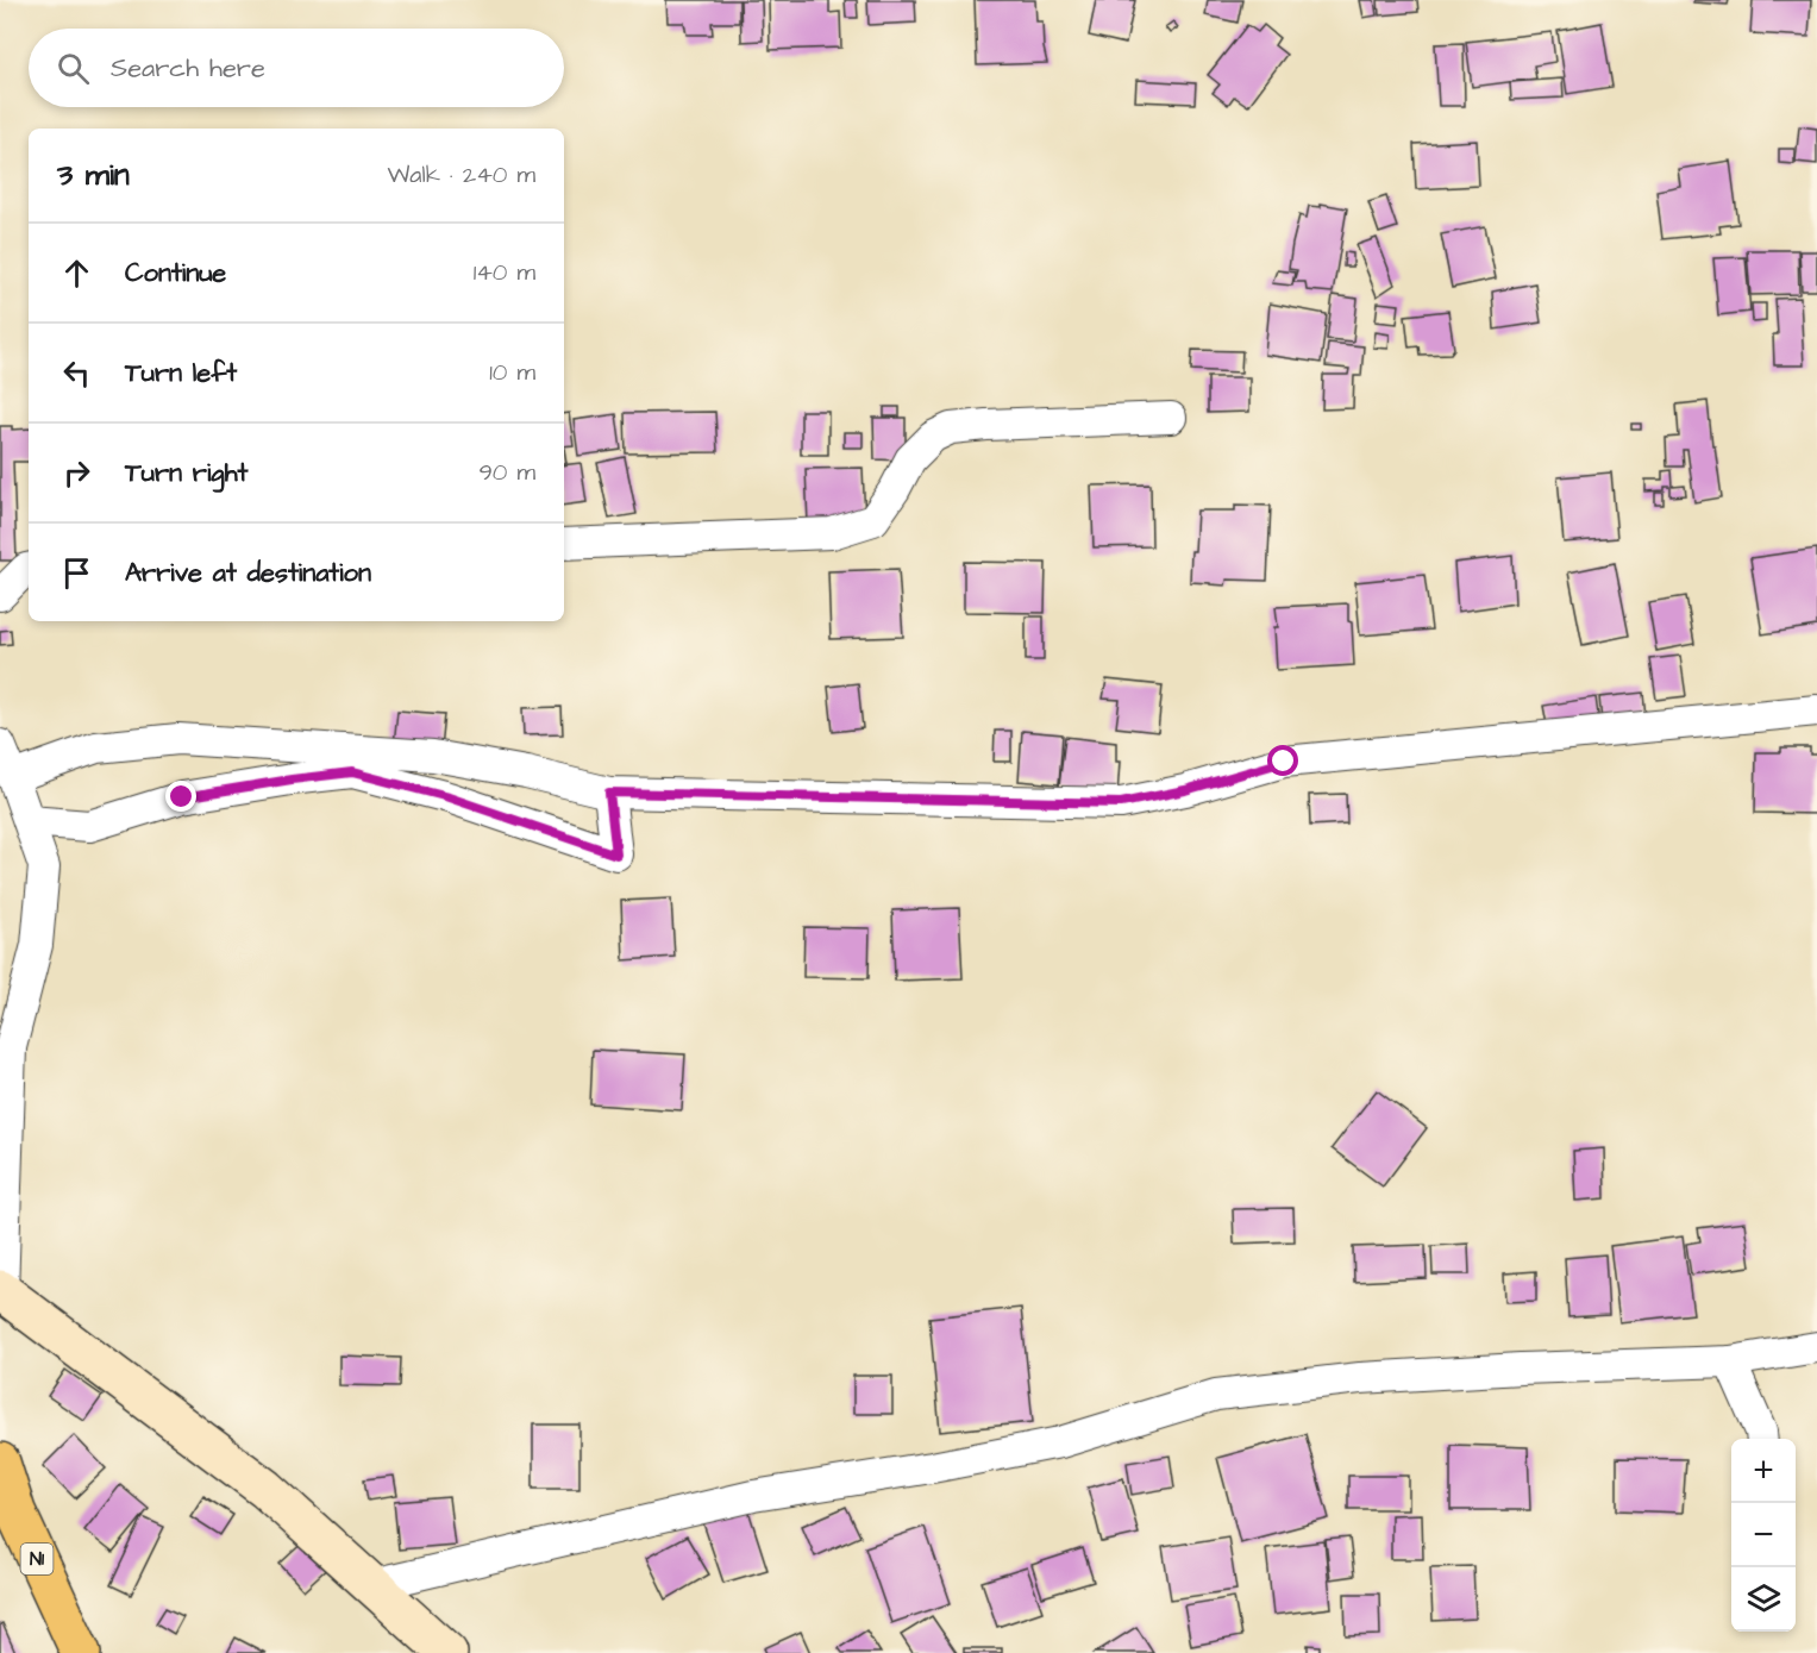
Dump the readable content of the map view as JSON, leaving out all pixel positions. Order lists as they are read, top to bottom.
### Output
{
  "streets": {
    "highway": ["N1"]
  },
  "page": {
    "search": "Search here",
    "heading": ["3 min", "Walk · 240 m"],
    "list": [
      ["Continue", "140 m"],
      ["Turn left", "10 m"],
      ["Turn right", "90 m"],
      "Arrive at destination"
    ],
    "map_buttons": ["+", "−"]
  }
}
